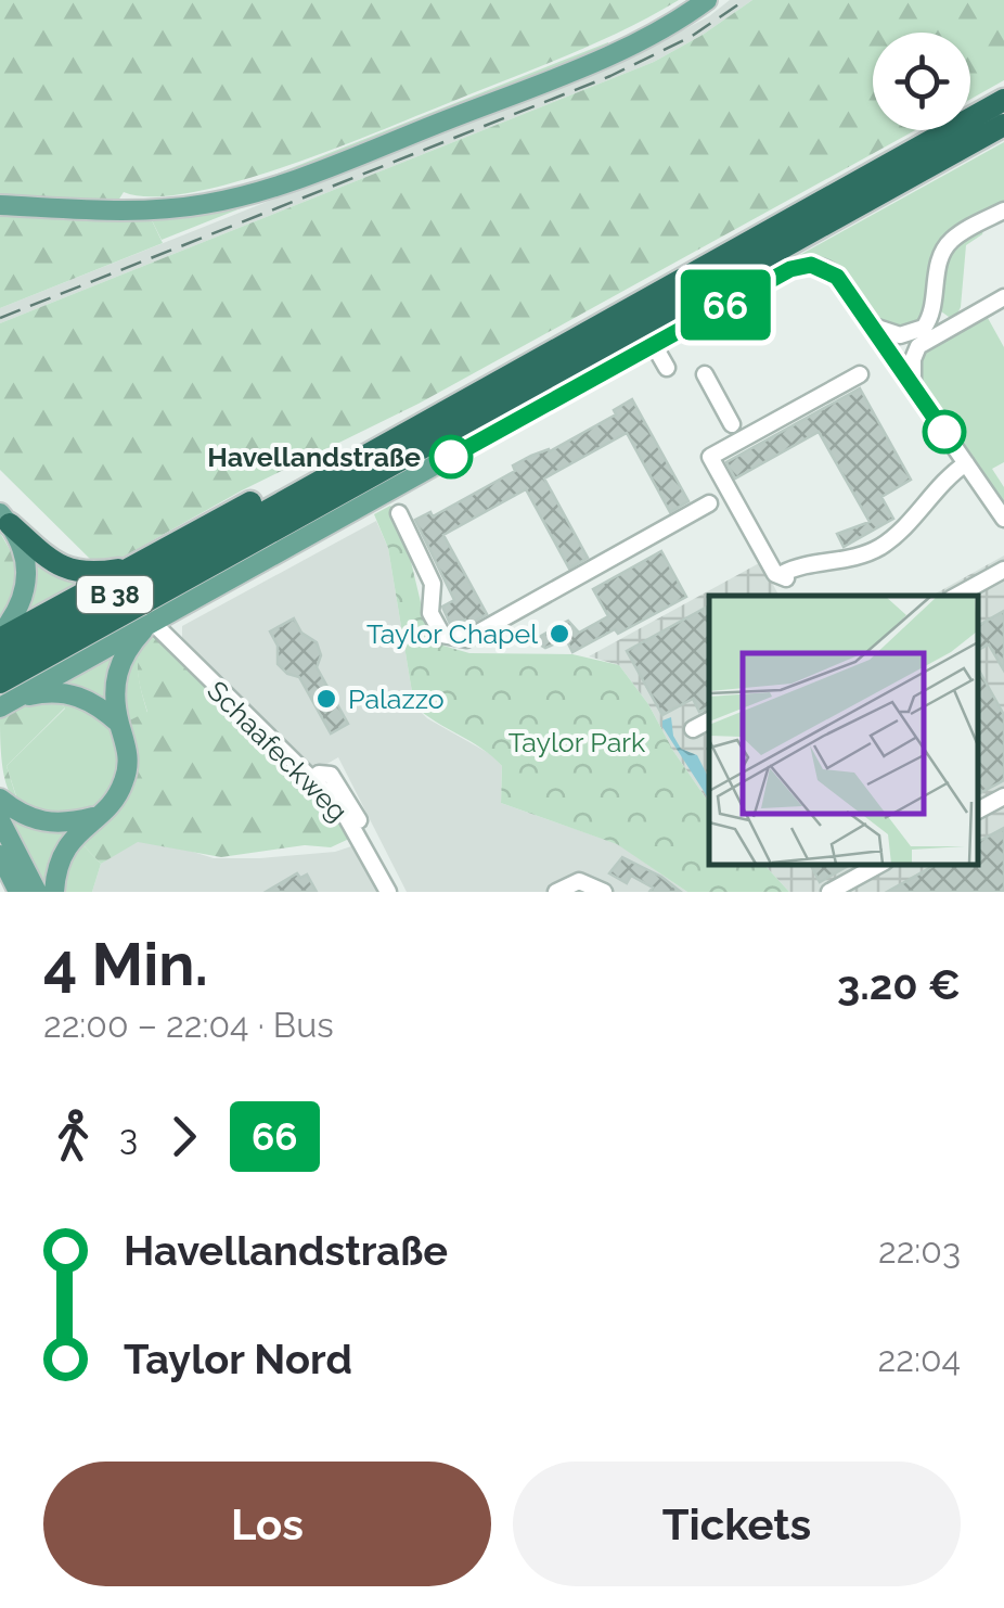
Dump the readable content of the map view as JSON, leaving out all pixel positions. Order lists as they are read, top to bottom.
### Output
{
  "streets": {
    "highway": ["B 38"],
    "street": ["Schaafeckweg"]
  },
  "parks": ["Taylor Park"],
  "places": ["Havellandstraße", "Taylor Chapel", "Palazzo"],
  "lines": ["bus line 66"],
  "page": {
    "on_map": "66",
    "heading": ["4 Min.", "22:00 – 22:04 · Bus", "3.20 €"],
    "legs": ["3", "66"],
    "list": [
      {
        "name": "Havellandstraße",
        "value": "22:03"
      },
      {
        "name": "Taylor Nord",
        "value": "22:04"
      }
    ],
    "buttons": ["Los", "Tickets"]
  }
}
